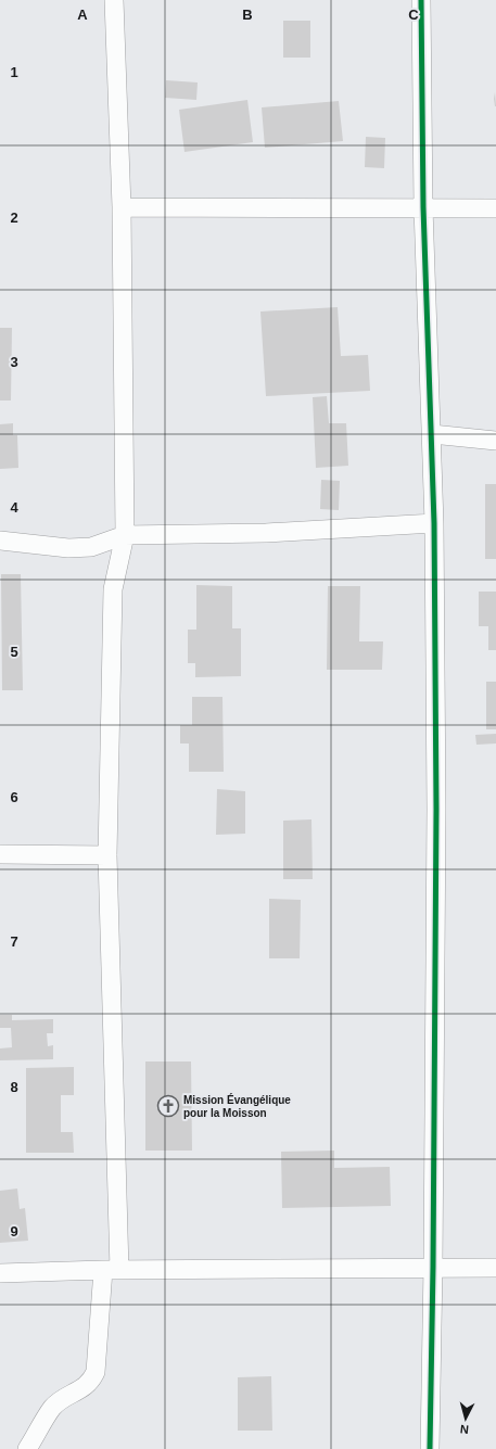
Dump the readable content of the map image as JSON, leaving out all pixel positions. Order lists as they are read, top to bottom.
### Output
{
  "places": {
    "church": ["Mission Évangélique pour la Moisson"]
  },
  "north": "bottom",
  "grid": {
    "columns": ["A", "B", "C"],
    "rows": [
      "1",
      "2",
      "3",
      "4",
      "5",
      "6",
      "7",
      "8",
      "9"
    ]
  }
}
